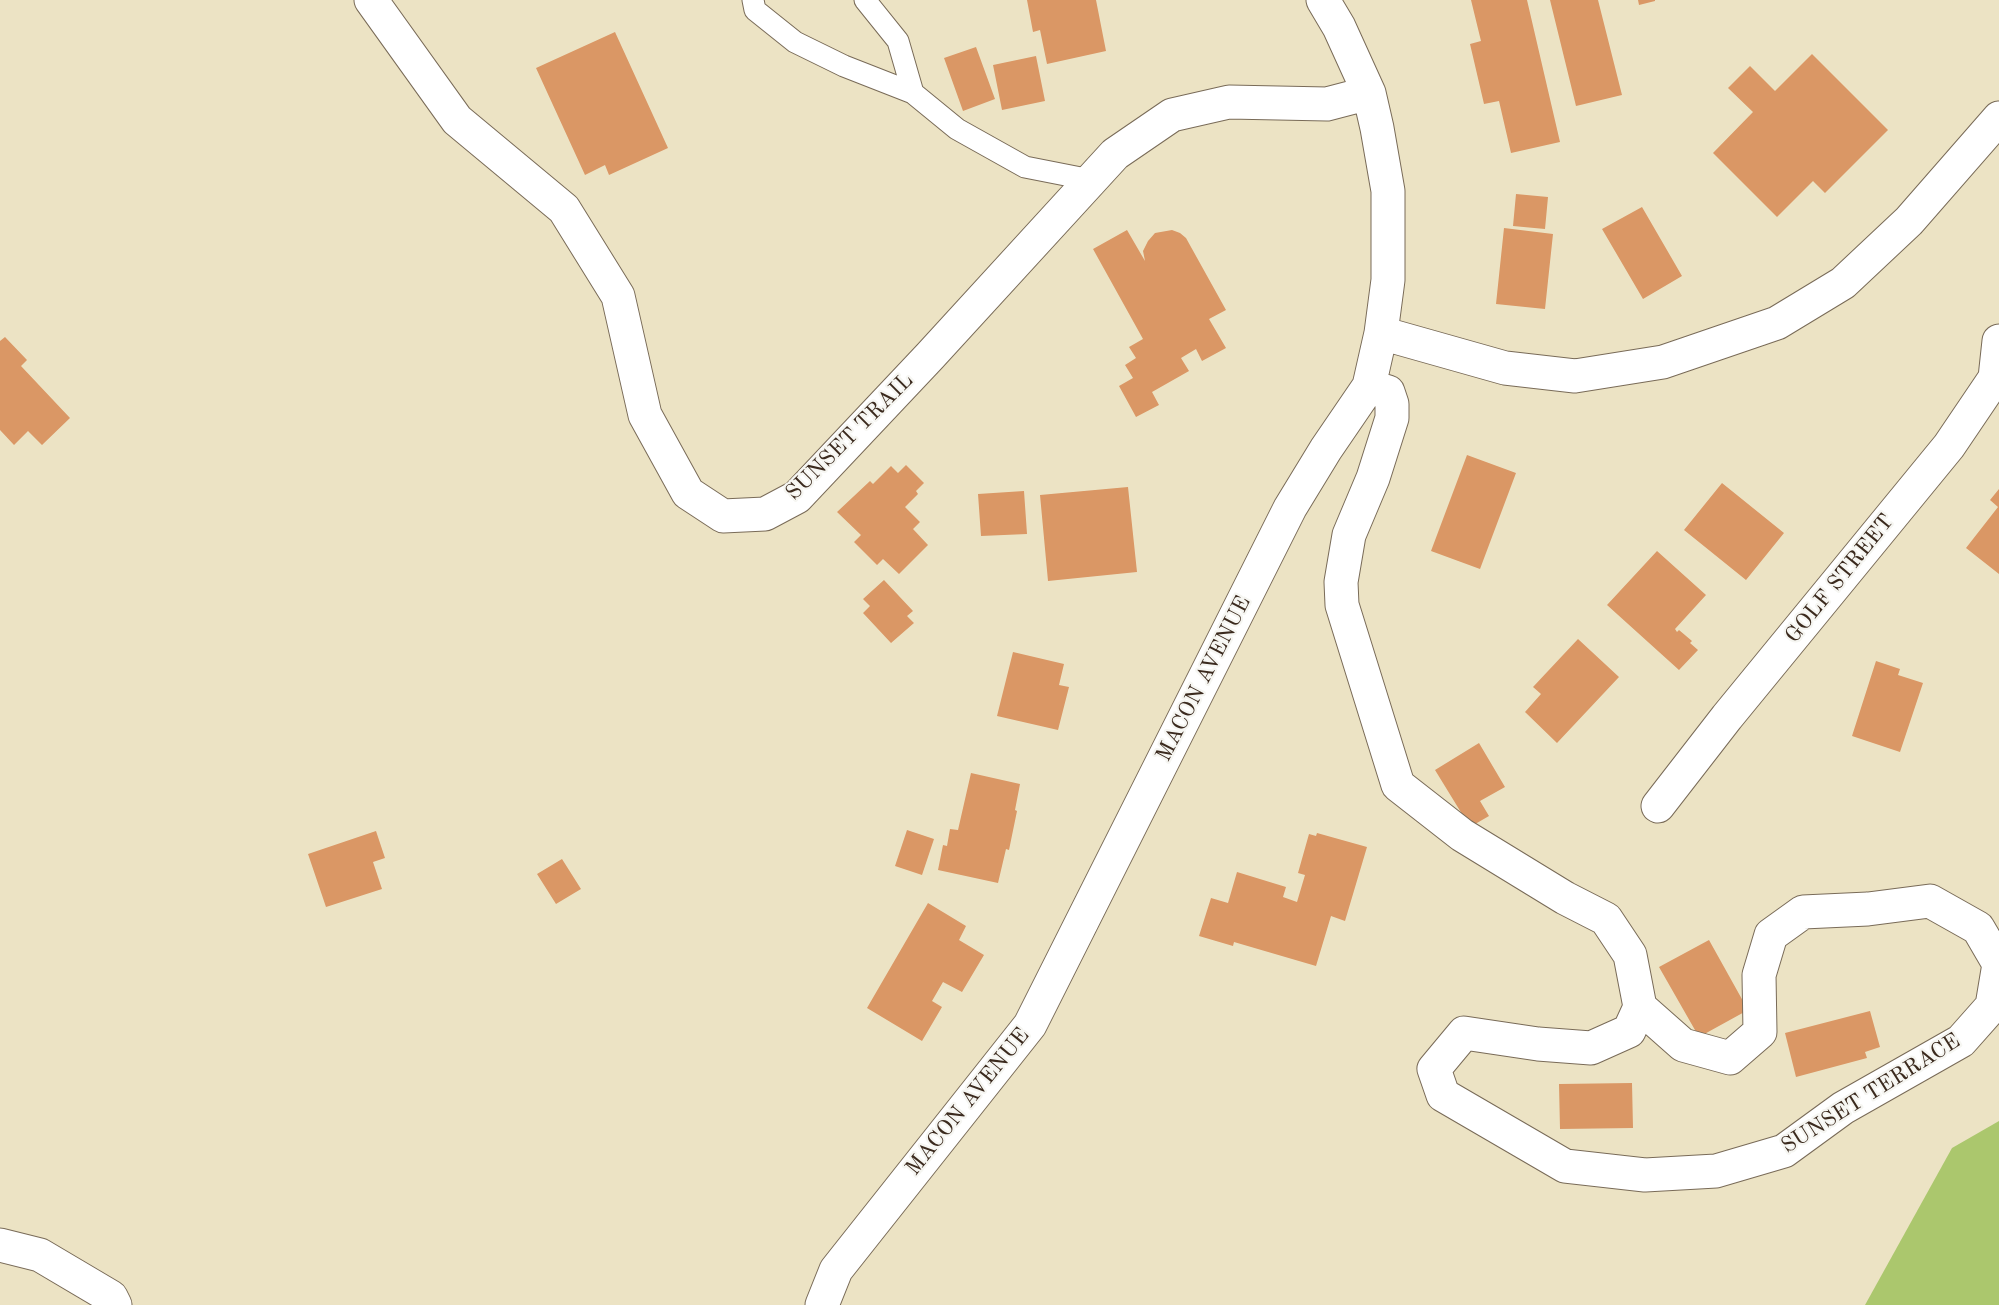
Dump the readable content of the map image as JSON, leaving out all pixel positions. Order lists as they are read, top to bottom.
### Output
{
  "streets": {
    "street": [
      "SUNSET TRAIL",
      "GOLF STREET",
      "MACON AVENUE",
      "SUNSET TERRACE"
    ]
  },
  "crossings": [
    ["SUNSET TRAIL", "MACON AVENUE"]
  ]
}
